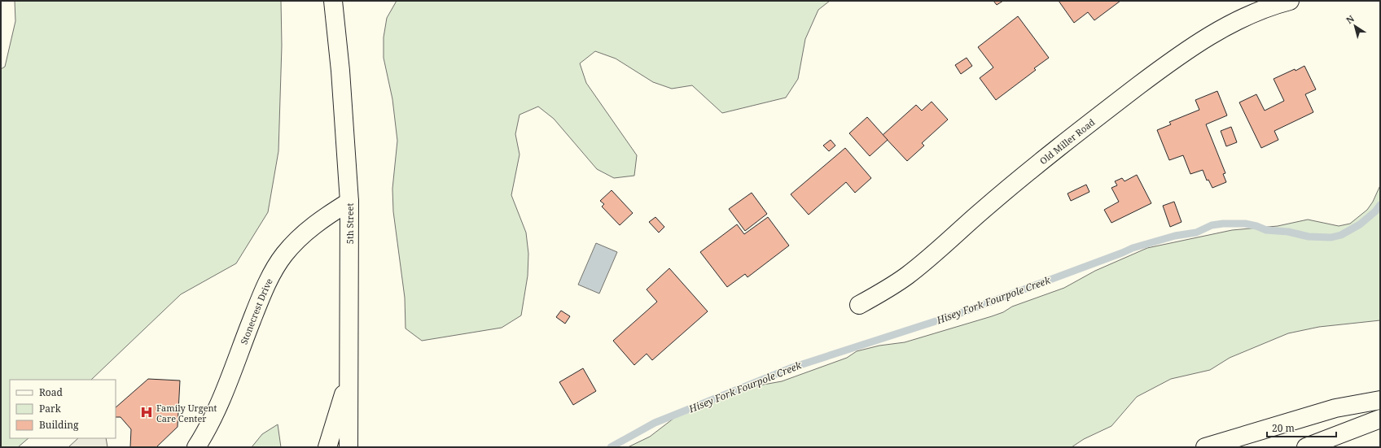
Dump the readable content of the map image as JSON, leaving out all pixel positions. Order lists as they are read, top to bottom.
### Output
{
  "streets": {
    "main road": ["Old Miller Road", "5th Street", "Stonecrest Drive"]
  },
  "crossings": [
    ["5th Street", "Stonecrest Drive"]
  ],
  "water": ["Hisey Fork Fourpole Creek"],
  "places": {
    "hospital": ["Family Urgent Care Center"]
  },
  "legend": ["Road", "Park", "Building"],
  "scale_bar": "20 m",
  "north": "top left"
}
